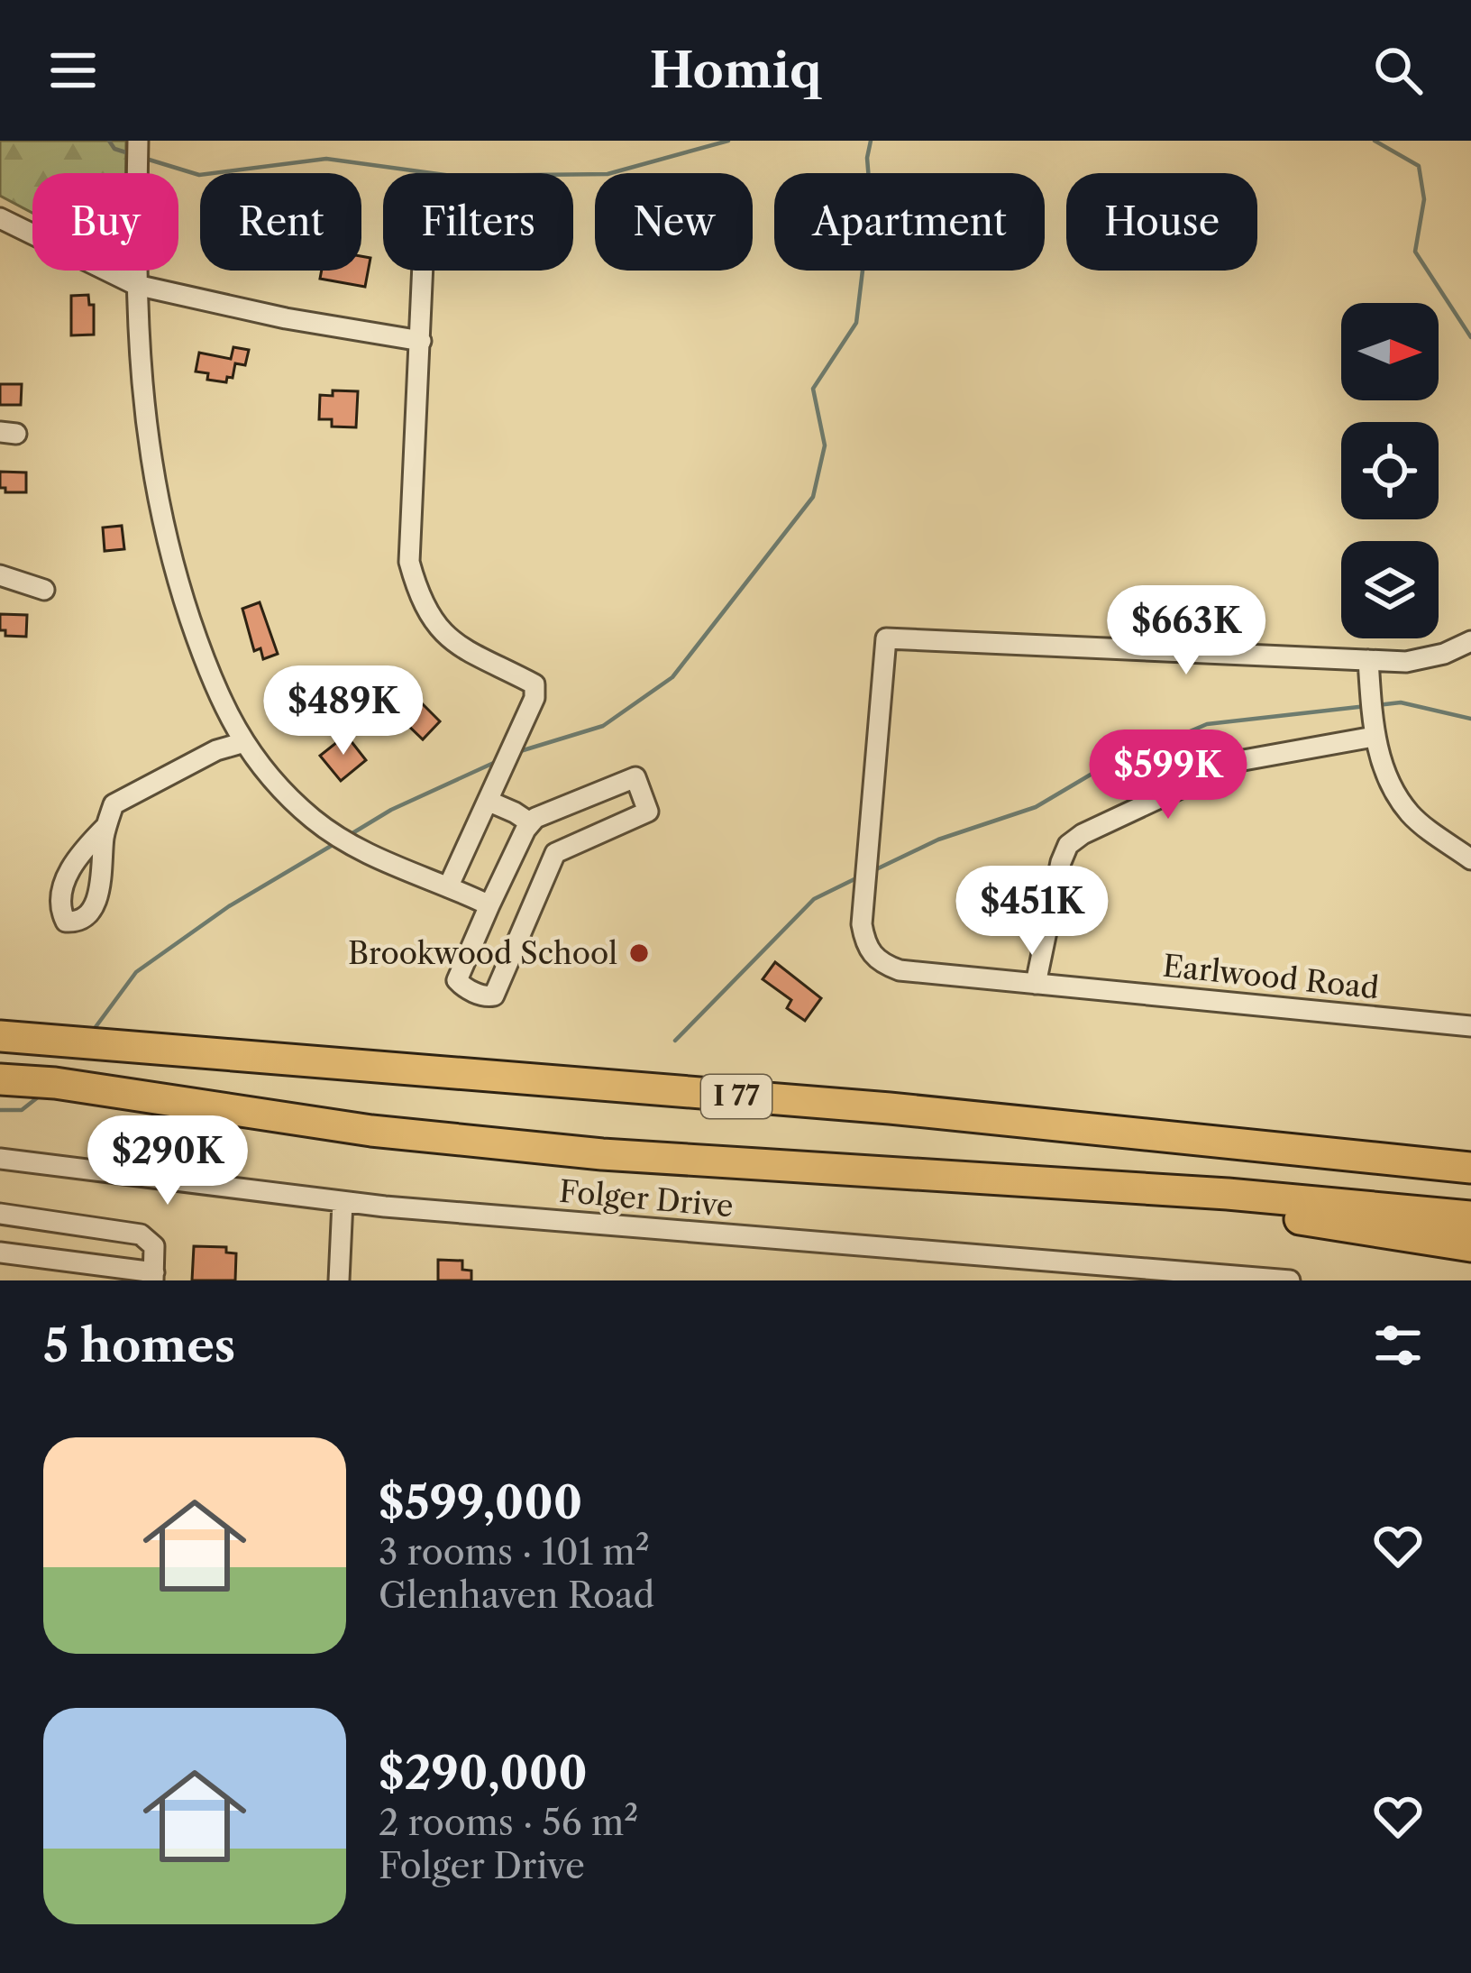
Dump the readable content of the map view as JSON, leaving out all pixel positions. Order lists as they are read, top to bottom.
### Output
{
  "streets": {
    "highway": ["I 77"],
    "street": ["Earlwood Road", "Folger Drive"]
  },
  "places": ["Brookwood School"],
  "north": "right",
  "page": {
    "header": "Homiq",
    "chip": [
      "Buy",
      "Rent",
      "Filters",
      "New",
      "Apartment",
      "House"
    ],
    "price": [
      "$663K",
      "$489K",
      "$599K",
      "$451K",
      "$290K"
    ],
    "heading": "5 homes",
    "list": [
      {
        "name": "$599,000",
        "note": "3 rooms · 101 m² · Glenhaven Road"
      },
      {
        "name": "$290,000",
        "note": "2 rooms · 56 m² · Folger Drive"
      }
    ]
  }
}
